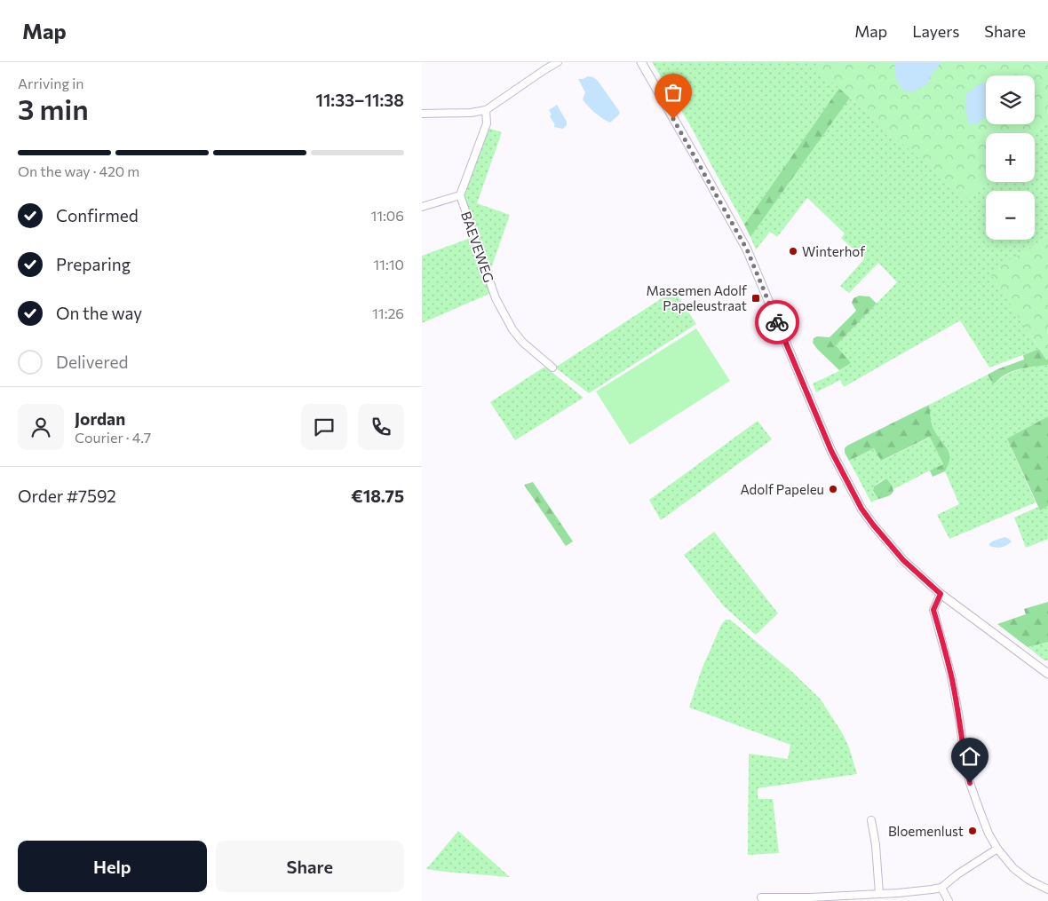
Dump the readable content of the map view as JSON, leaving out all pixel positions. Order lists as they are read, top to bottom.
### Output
{
  "streets": {
    "street": ["BAEVEWEG"]
  },
  "places": {
    "other": ["Winterhof", "Adolf Papeleu", "Bloemenlust"],
    "transit": ["Massemen Adolf Papeleustraat"]
  },
  "page": {
    "header": "Map",
    "nav": ["Map", "Layers", "Share"],
    "heading": ["3 min", "Arriving in", "11:33–11:38"],
    "panel": [
      "Jordan",
      "Courier · 4.7",
      "Order #7592",
      "€18.75"
    ],
    "map_buttons": ["+", "−"],
    "bar": "On the way · 420 m",
    "list": [
      ["Confirmed", "11:06"],
      ["Preparing", "11:10"],
      ["On the way", "11:26"],
      "Delivered"
    ],
    "buttons": ["Help", "Share"]
  }
}
